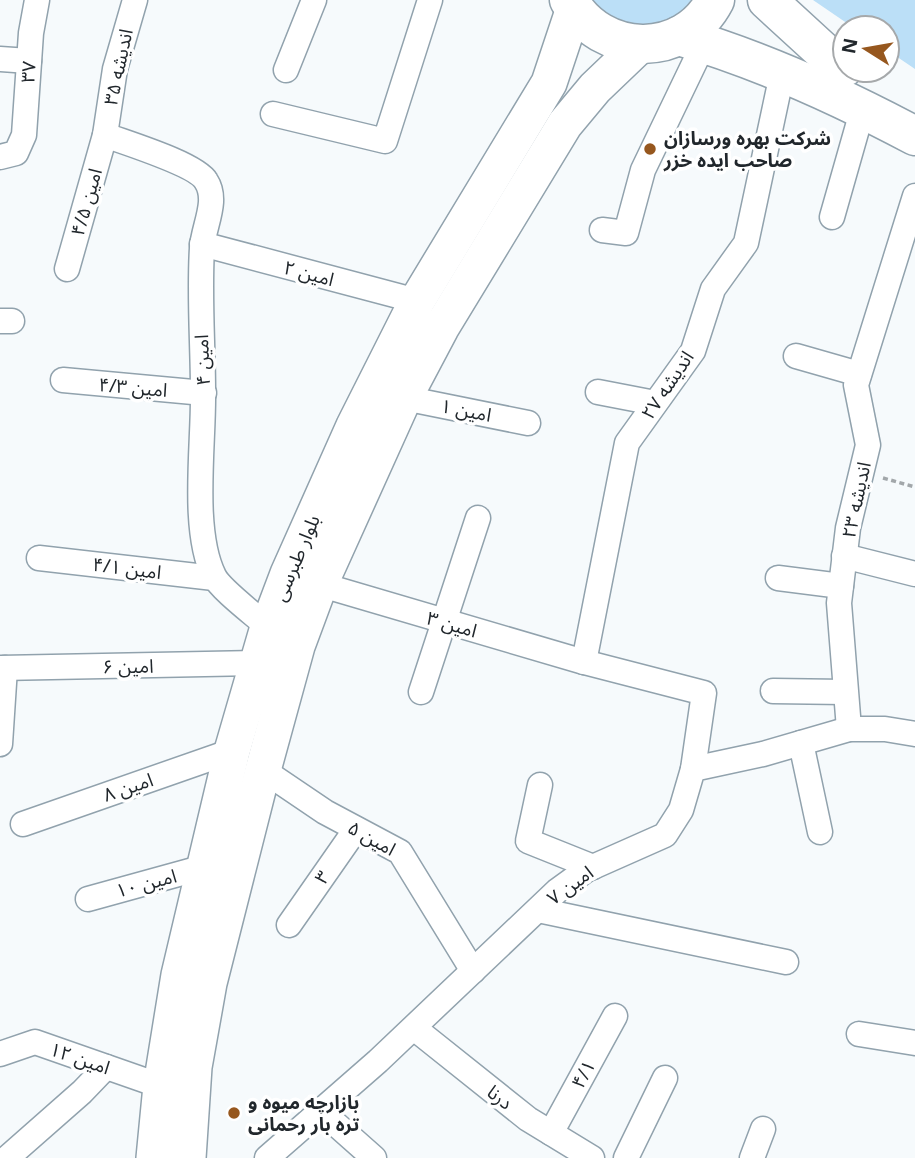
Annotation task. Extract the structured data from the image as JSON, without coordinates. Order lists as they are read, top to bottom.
{
  "streets": {
    "main road": ["بلوار طبرسی"],
    "street": [
      "اندیشه ۳۵",
      "۳۷",
      "امین ۴/۵",
      "امین ۲",
      "امین ۴",
      "اندیشه ۲۷",
      "۴/۳ امین",
      "امین ۱",
      "اندیشه ۲۳",
      "امین ۴/۱",
      "امین ۳",
      "امین ۶",
      "امین ۸",
      "امین ۵",
      "۳",
      "امین ۱۰",
      "امین ۷",
      "امین ۱۲",
      "۴/۱",
      "درنا"
    ]
  },
  "crossings": [
    ["اندیشه ۳۵", "امین ۴/۵"],
    ["اندیشه ۳۵", "امین ۴"],
    ["امین ۴/۵", "امین ۴"],
    ["امین ۲", "امین ۴"],
    ["امین ۲", "بلوار طبرسی"],
    ["امین ۴", "۴/۳ امین"],
    ["امین ۴", "امین ۴/۱"],
    ["اندیشه ۲۷", "امین ۳"],
    ["امین ۱", "بلوار طبرسی"],
    ["بلوار طبرسی", "امین ۳"],
    ["بلوار طبرسی", "امین ۶"],
    ["بلوار طبرسی", "امین ۸"],
    ["بلوار طبرسی", "امین ۵"],
    ["بلوار طبرسی", "امین ۱۰"],
    ["بلوار طبرسی", "امین ۱۲"],
    ["امین ۳", "امین ۷"],
    ["امین ۵", "۳"],
    ["امین ۵", "امین ۷"],
    ["امین ۷", "درنا"],
    ["۴/۱", "درنا"]
  ],
  "places": ["شرکت بهره ورسازان صاحب ایده خزر", "بازارچه میوه و تره بار رحمانی"],
  "north": "left"
}
